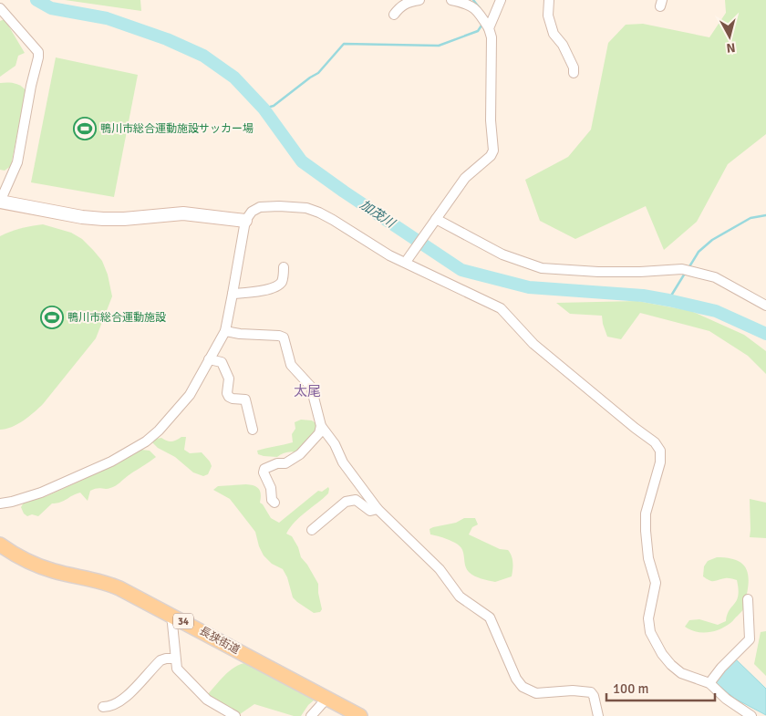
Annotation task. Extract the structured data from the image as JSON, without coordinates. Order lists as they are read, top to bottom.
{
  "streets": {
    "main road": ["34", "長狭街道"]
  },
  "districts": ["太尾"],
  "water": ["加茂川"],
  "places": {
    "sports": ["鴨川市総合運動施設サッカー場", "鴨川市総合運動施設"]
  },
  "scale_bar": "100 m",
  "north": "bottom"
}
